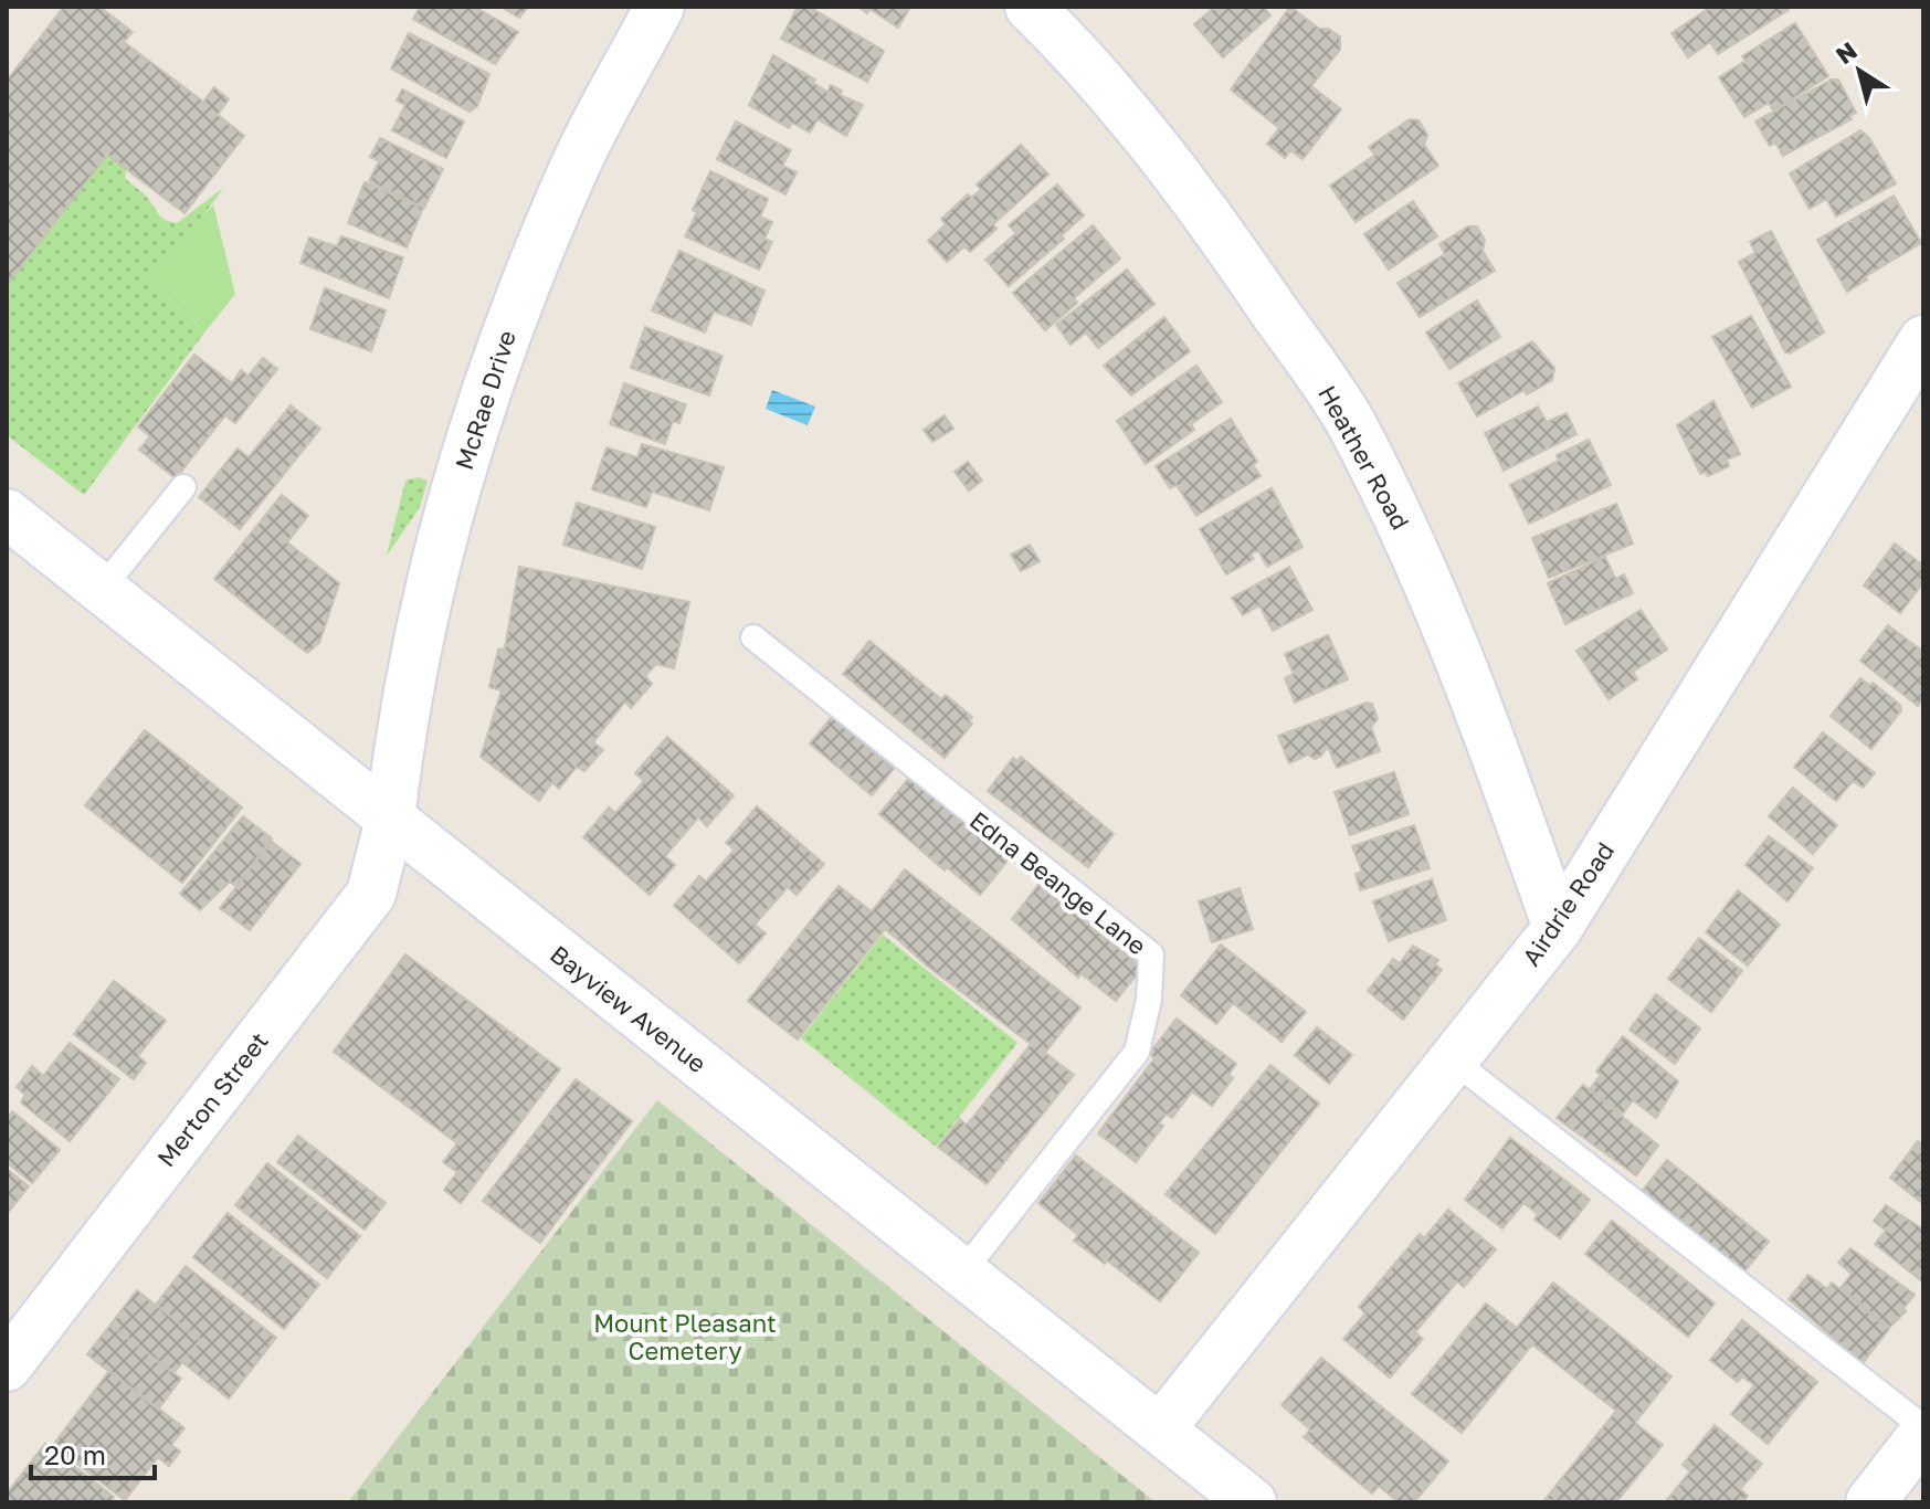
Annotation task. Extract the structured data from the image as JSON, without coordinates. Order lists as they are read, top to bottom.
{
  "streets": {
    "street": [
      "McRae Drive",
      "Heather Road",
      "Airdrie Road",
      "Bayview Avenue",
      "Merton Street"
    ],
    "lane": ["Edna Beange Lane"]
  },
  "crossings": [
    ["McRae Drive", "Bayview Avenue"],
    ["McRae Drive", "Merton Street"],
    ["Heather Road", "Airdrie Road"],
    ["Edna Beange Lane", "Bayview Avenue"],
    ["Airdrie Road", "Bayview Avenue"],
    ["Bayview Avenue", "Merton Street"]
  ],
  "parks": ["Mount Pleasant Cemetery"],
  "scale_bar": "20 m",
  "north": "top left"
}
